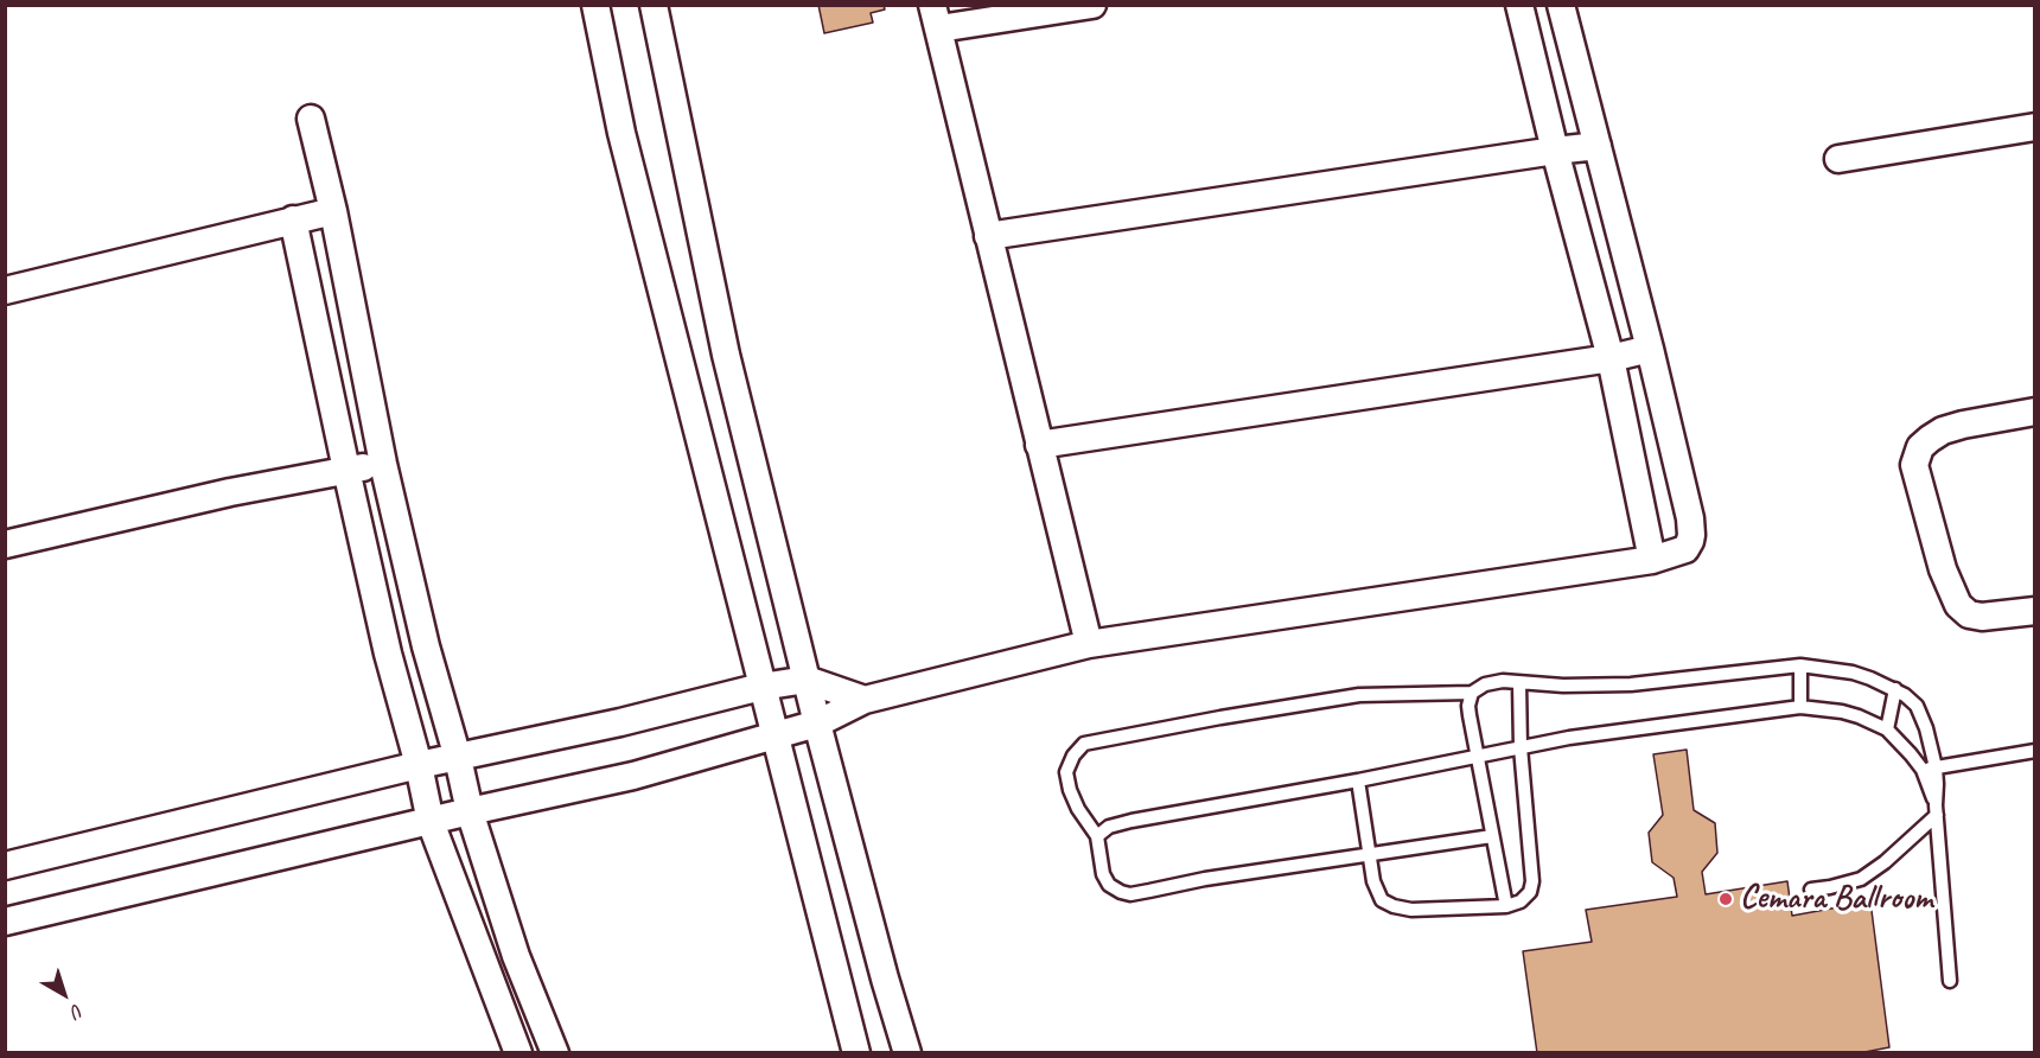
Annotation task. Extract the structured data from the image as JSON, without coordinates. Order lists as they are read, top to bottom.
{
  "places": ["Cemara Ballroom"],
  "north": "bottom right"
}
